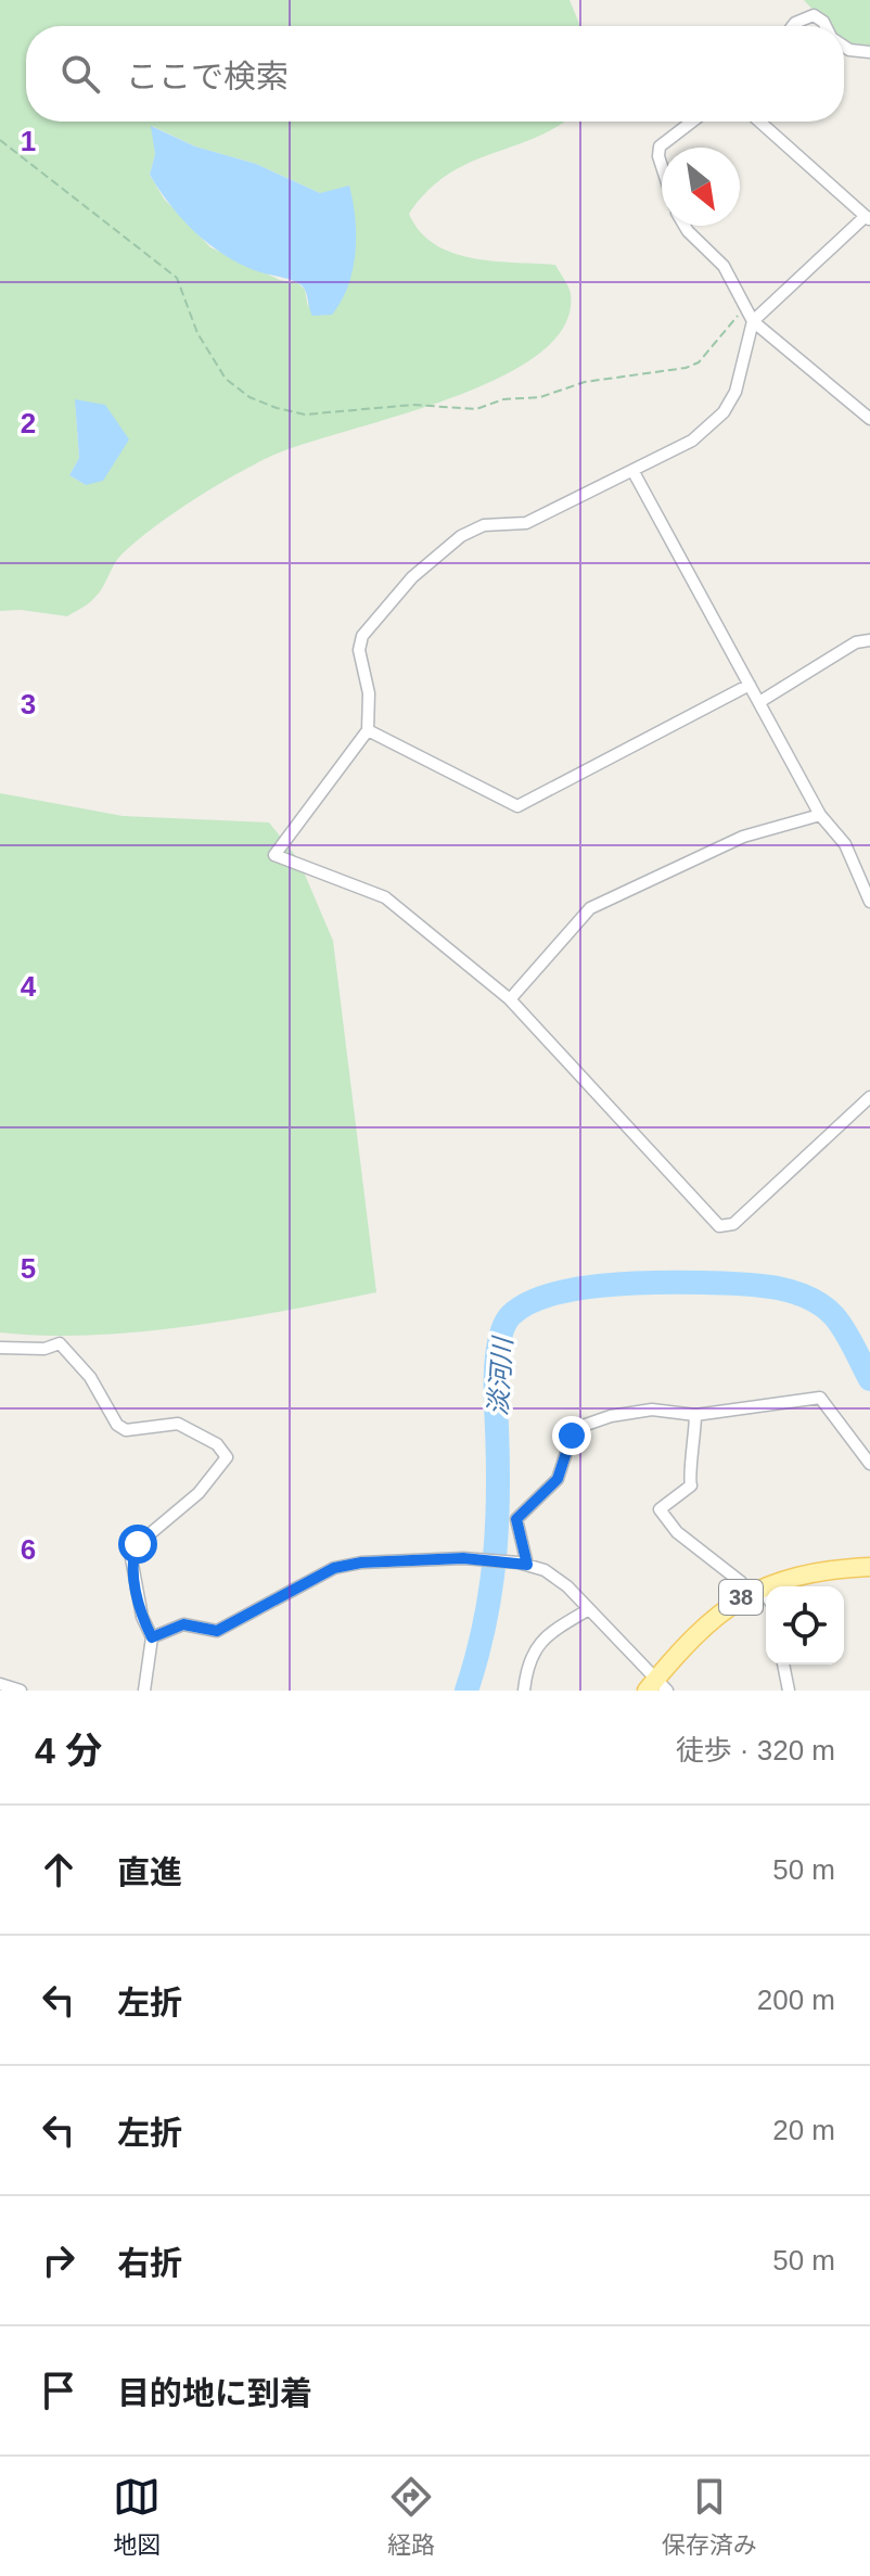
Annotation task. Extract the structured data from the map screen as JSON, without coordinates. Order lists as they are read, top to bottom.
{
  "streets": {
    "main road": ["38"]
  },
  "water": ["淡河川"],
  "north": "bottom right",
  "page": {
    "search": "ここで検索",
    "heading": ["4 分", "徒歩 · 320 m"],
    "list": [
      ["直進", "50 m"],
      ["左折", "200 m"],
      ["左折", "20 m"],
      ["右折", "50 m"],
      "目的地に到着"
    ],
    "nav": ["地図", "経路", "保存済み"]
  },
  "grid": {
    "rows": [
      "1",
      "2",
      "3",
      "4",
      "5",
      "6"
    ]
  }
}
